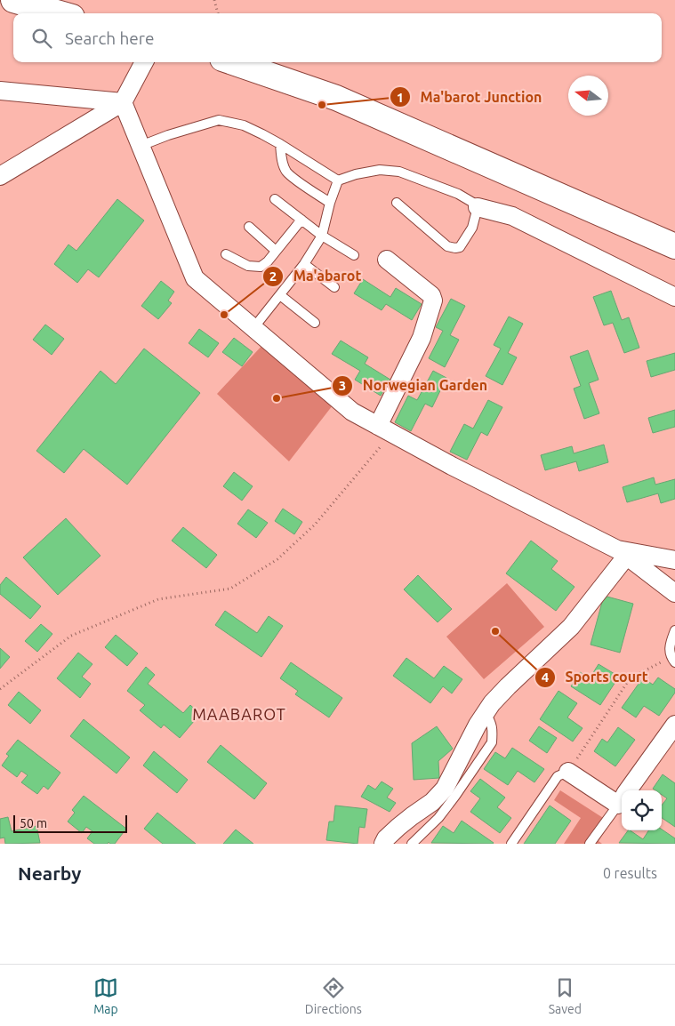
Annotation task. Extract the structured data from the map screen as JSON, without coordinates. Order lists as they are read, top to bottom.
{
  "districts": ["MAABAROT"],
  "places": [
    "Ma'barot Junction",
    "Ma'abarot",
    "Norwegian Garden",
    "Sports court"
  ],
  "scale_bar": "50 m",
  "north": "left",
  "page": {
    "search": "Search here",
    "scale": "50 m",
    "heading": ["Nearby", "0 results"],
    "nav": ["Map", "Directions", "Saved"]
  }
}
